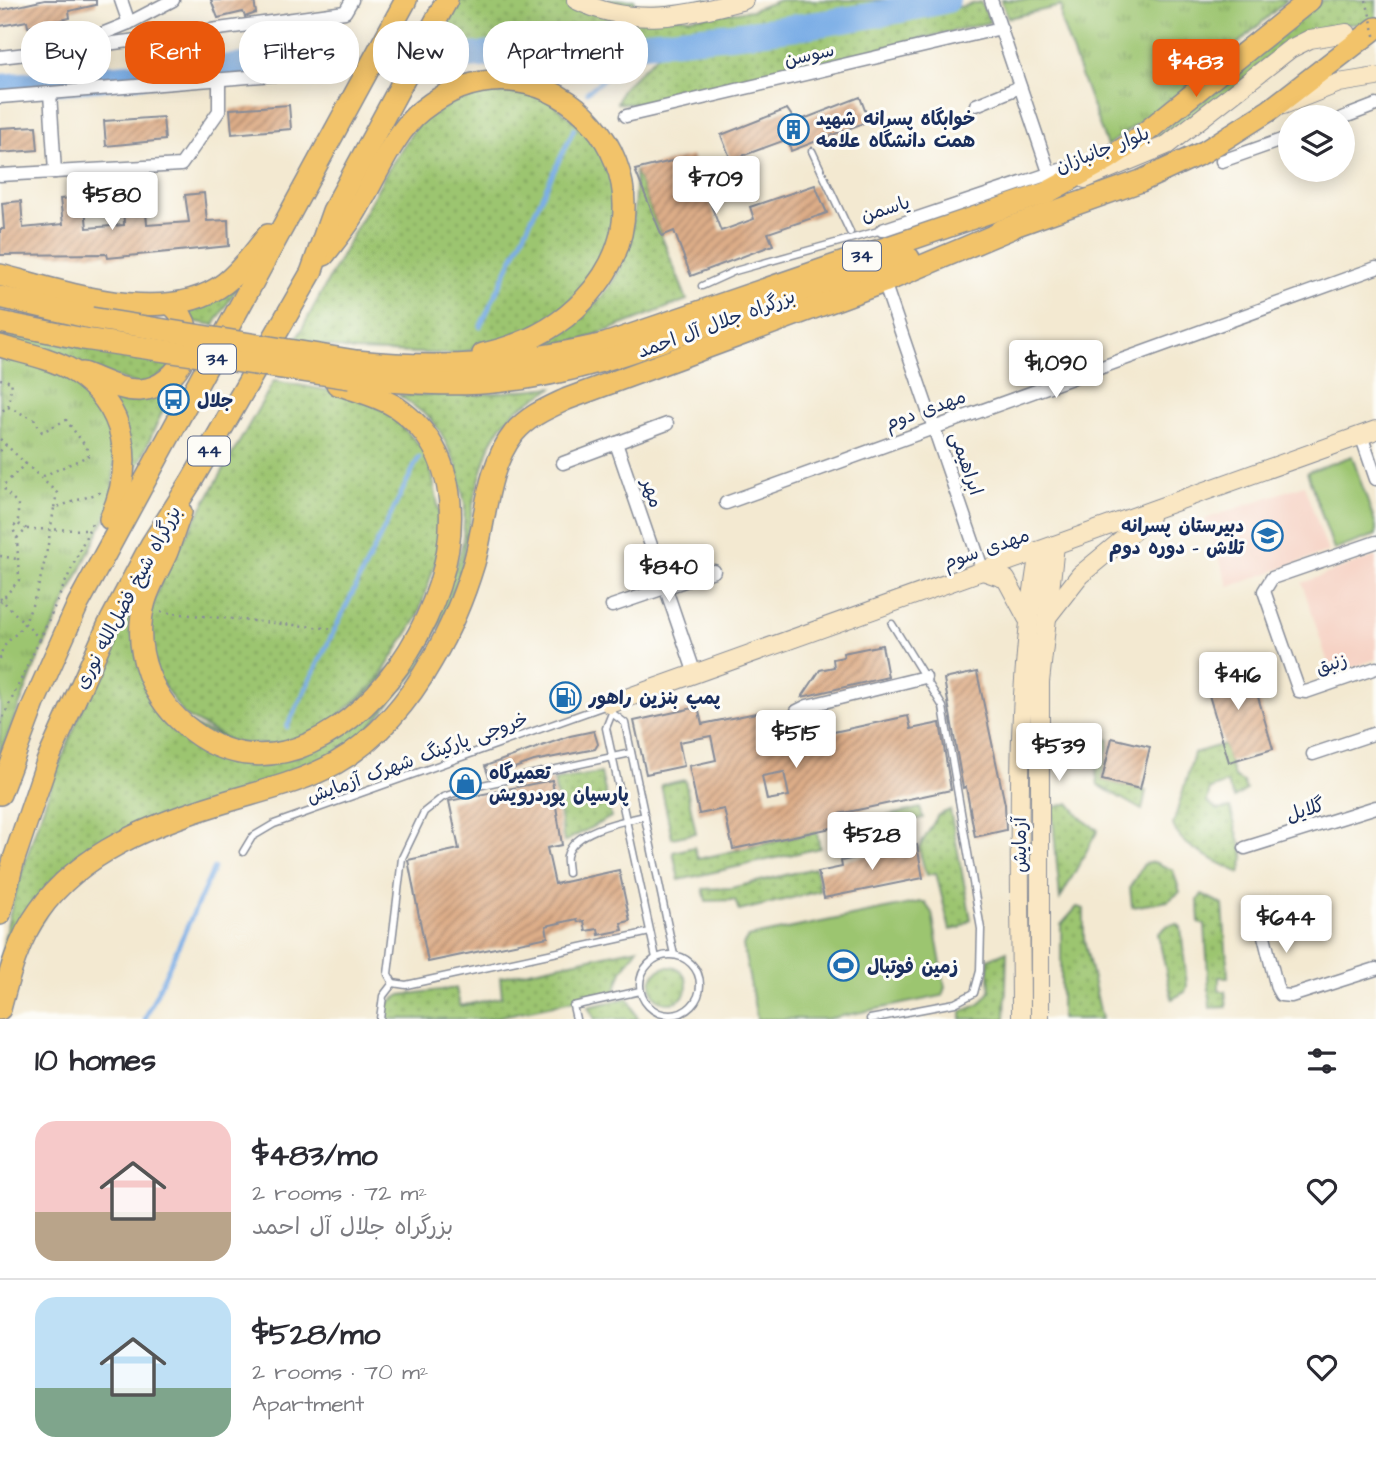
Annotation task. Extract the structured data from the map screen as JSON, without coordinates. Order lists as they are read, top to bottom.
{
  "streets": {
    "highway": [
      "34",
      "بزرگراه جلال آل احمد",
      "44",
      "بزرگراه شیخ فضل‌الله نوری"
    ],
    "street": [
      "سوسن",
      "بلوار جانبازان",
      "یاسمن",
      "مهدی دوم",
      "ابراهیمی",
      "مهر",
      "مهدی سوم",
      "زنبق",
      "گلایل",
      "آزمایش"
    ],
    "lane": ["خروجی پارکینگ شهرک آزمایش"]
  },
  "crossings": [
    ["بلوار جانبازان", "یاسمن"],
    ["بلوار جانبازان", "بزرگراه جلال آل احمد"],
    ["یاسمن", "بزرگراه جلال آل احمد"],
    ["مهدی دوم", "ابراهیمی"],
    ["ابراهیمی", "مهدی سوم"],
    ["مهر", "مهدی سوم"],
    ["مهدی سوم", "خروجی پارکینگ شهرک آزمایش"],
    ["مهدی سوم", "آزمایش"]
  ],
  "places": {
    "building": ["خوابگاه پسرانه شهید همت دانشگاه علامه"],
    "bus stop": ["جلال"],
    "school or university": ["دبیرستان پسرانه تلاش - دوره دوم"],
    "fuel station": ["پمپ بنزین راهور"],
    "shop": ["تعمیرگاه پارسیان پوردرویش"],
    "sports": ["زمین فوتبال"]
  },
  "page": {
    "chip": [
      "Buy",
      "Rent",
      "Filters",
      "New",
      "Apartment"
    ],
    "price": [
      "$483",
      "$709",
      "$580",
      "$1,090",
      "$840",
      "$416",
      "$515",
      "$539",
      "$528",
      "$644"
    ],
    "heading": "10 homes",
    "list": [
      {
        "name": "$483/mo",
        "note": "2 rooms · 72 m² · بزرگراه جلال آل احمد"
      },
      {
        "name": "$528/mo",
        "note": "2 rooms · 70 m² · Apartment"
      }
    ]
  }
}
